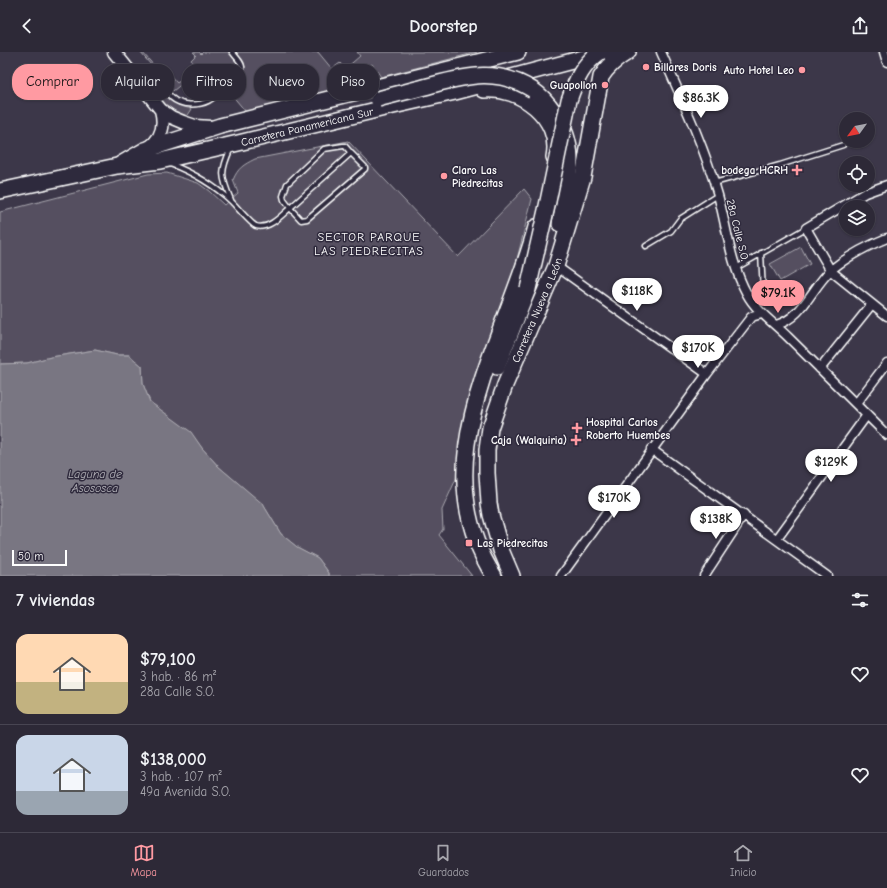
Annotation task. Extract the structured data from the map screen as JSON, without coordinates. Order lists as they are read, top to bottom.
{
  "streets": {
    "highway": ["Carretera Panamericana Sur", "Carretera Nueva a León"],
    "street": ["28a Calle S.O."]
  },
  "districts": ["SECTOR PARQUE LAS PIEDRECITAS"],
  "water": ["Laguna de Asososca"],
  "places": {
    "other": [
      "Billares Doris",
      "Auto Hotel Leo",
      "Guapollon",
      "Claro Las Piedrecitas"
    ],
    "health": ["bodega HCRH", "Hospital Carlos Roberto Huembes", "Caja (Walquiria)"],
    "transit": ["Las Piedrecitas"]
  },
  "scale_bar": "50 m",
  "north": "bottom left",
  "page": {
    "header": "Doorstep",
    "chip": [
      "Comprar",
      "Alquilar",
      "Filtros",
      "Nuevo",
      "Piso"
    ],
    "price": [
      "$86.3K",
      "$118K",
      "$79.1K",
      "$170K",
      "$129K",
      "$170K",
      "$138K"
    ],
    "scale": "50 m",
    "heading": "7 viviendas",
    "list": [
      {
        "name": "$79,100",
        "note": "3 hab. · 86 m² · 28a Calle S.O."
      },
      {
        "name": "$138,000",
        "note": "3 hab. · 107 m² · 49a Avenida S.O."
      }
    ],
    "tabs": ["Mapa", "Guardados", "Inicio"]
  }
}
